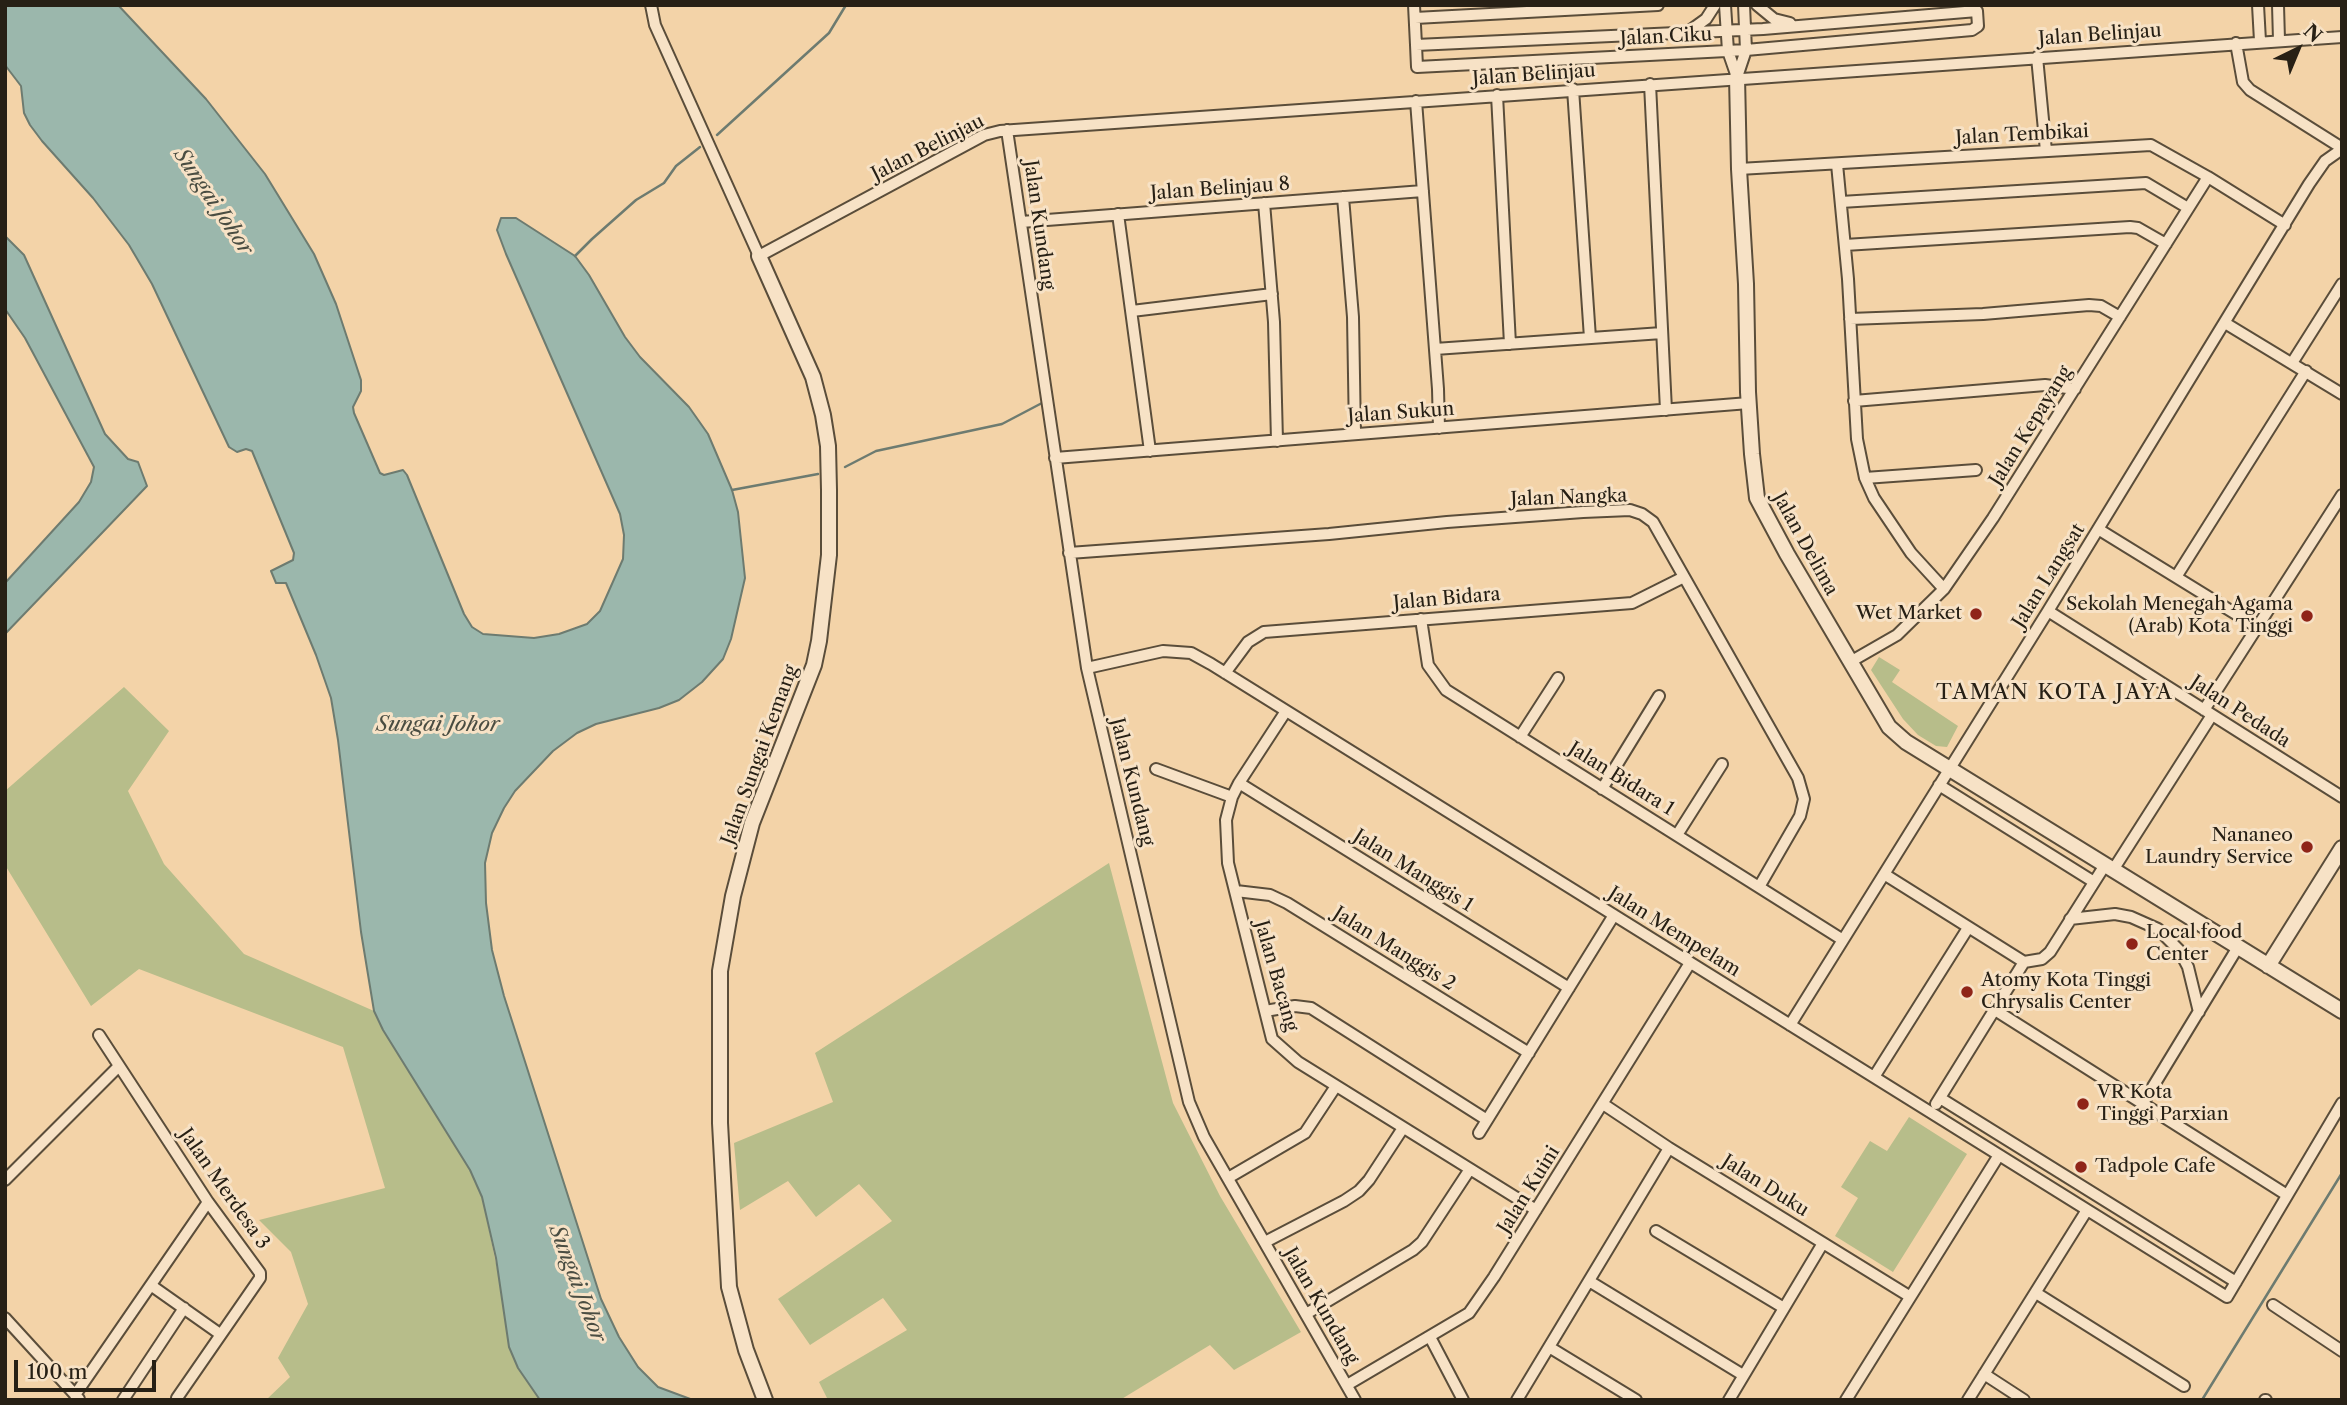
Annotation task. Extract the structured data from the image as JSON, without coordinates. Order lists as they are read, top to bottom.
{
  "streets": {
    "street": [
      "Jalan Belinjau",
      "Jalan Ciku",
      "Jalan Tembikai",
      "Jalan Belinjau 8",
      "Jalan Kundang",
      "Jalan Sukun",
      "Jalan Kepayang",
      "Jalan Nangka",
      "Jalan Delima",
      "Jalan Langsat",
      "Jalan Bidara",
      "Jalan Pedada",
      "Jalan Sungai Kemang",
      "Jalan Bidara 1",
      "Jalan Manggis 1",
      "Jalan Mempelam",
      "Jalan Manggis 2",
      "Jalan Bacang",
      "Jalan Duku",
      "Jalan Merdesa 3",
      "Jalan Kuini"
    ]
  },
  "crossings": [
    ["Jalan Belinjau", "Jalan Kundang"],
    ["Jalan Belinjau", "Jalan Delima"],
    ["Jalan Belinjau", "Jalan Sungai Kemang"],
    ["Jalan Ciku", "Jalan Delima"],
    ["Jalan Tembikai", "Jalan Kepayang"],
    ["Jalan Tembikai", "Jalan Delima"],
    ["Jalan Tembikai", "Jalan Langsat"],
    ["Jalan Belinjau 8", "Jalan Kundang"],
    ["Jalan Kundang", "Jalan Sukun"],
    ["Jalan Kundang", "Jalan Nangka"],
    ["Jalan Kundang", "Jalan Mempelam"],
    ["Jalan Kundang", "Jalan Kuini"],
    ["Jalan Sukun", "Jalan Delima"],
    ["Jalan Kepayang", "Jalan Delima"],
    ["Jalan Nangka", "Jalan Bidara"],
    ["Jalan Nangka", "Jalan Bidara 1"],
    ["Jalan Delima", "Jalan Langsat"],
    ["Jalan Langsat", "Jalan Pedada"],
    ["Jalan Langsat", "Jalan Bidara 1"],
    ["Jalan Langsat", "Jalan Mempelam"],
    ["Jalan Bidara", "Jalan Bidara 1"],
    ["Jalan Bidara", "Jalan Mempelam"],
    ["Jalan Manggis 1", "Jalan Bacang"],
    ["Jalan Mempelam", "Jalan Bacang"],
    ["Jalan Mempelam", "Jalan Kuini"],
    ["Jalan Manggis 2", "Jalan Bacang"],
    ["Jalan Bacang", "Jalan Kuini"],
    ["Jalan Duku", "Jalan Kuini"]
  ],
  "districts": ["TAMAN KOTA JAYA"],
  "water": ["Sungai Johor"],
  "places": [
    "Wet Market",
    "Sekolah Menegah Agama (Arab) Kota Tinggi",
    "Nananeo Laundry Service",
    "Local food Center",
    "Atomy Kota Tinggi Chrysalis Center",
    "VR Kota Tinggi Parxian",
    "Tadpole Cafe"
  ],
  "scale_bar": "100 m",
  "north": "top right"
}
